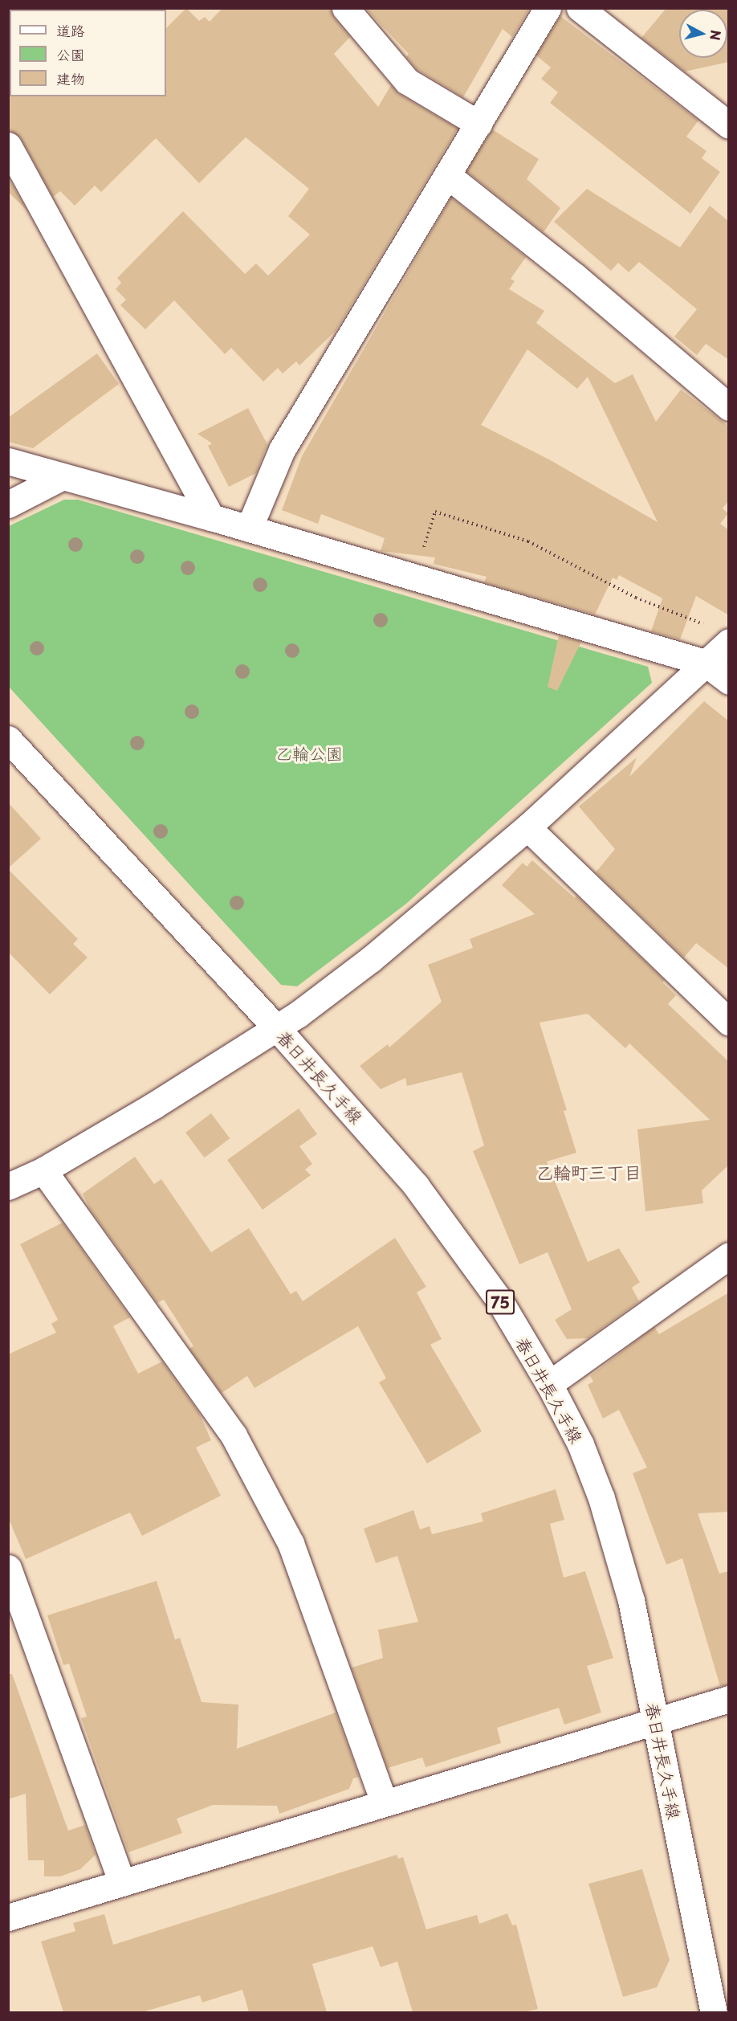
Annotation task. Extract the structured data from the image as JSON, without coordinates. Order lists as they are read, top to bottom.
{
  "streets": {
    "street": ["春日井長久手線", "75"]
  },
  "districts": ["乙輪町三丁目"],
  "parks": ["乙輪公園"],
  "legend": ["道路", "公園", "建物"],
  "north": "right"
}
